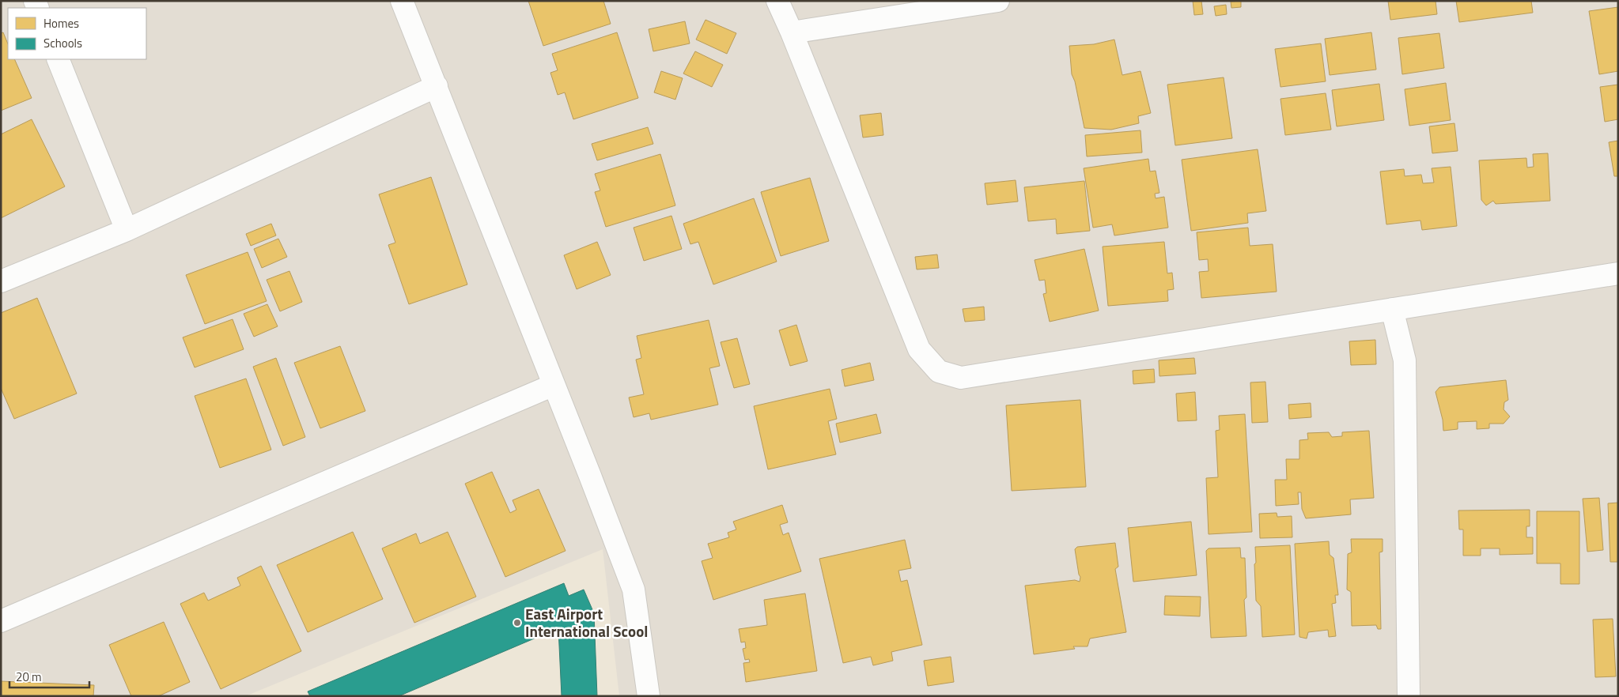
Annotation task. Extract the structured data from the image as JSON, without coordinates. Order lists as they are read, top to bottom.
{
  "places": ["East Airport International Scool"],
  "legend": ["Homes", "Schools"],
  "scale_bar": "20 m"
}
